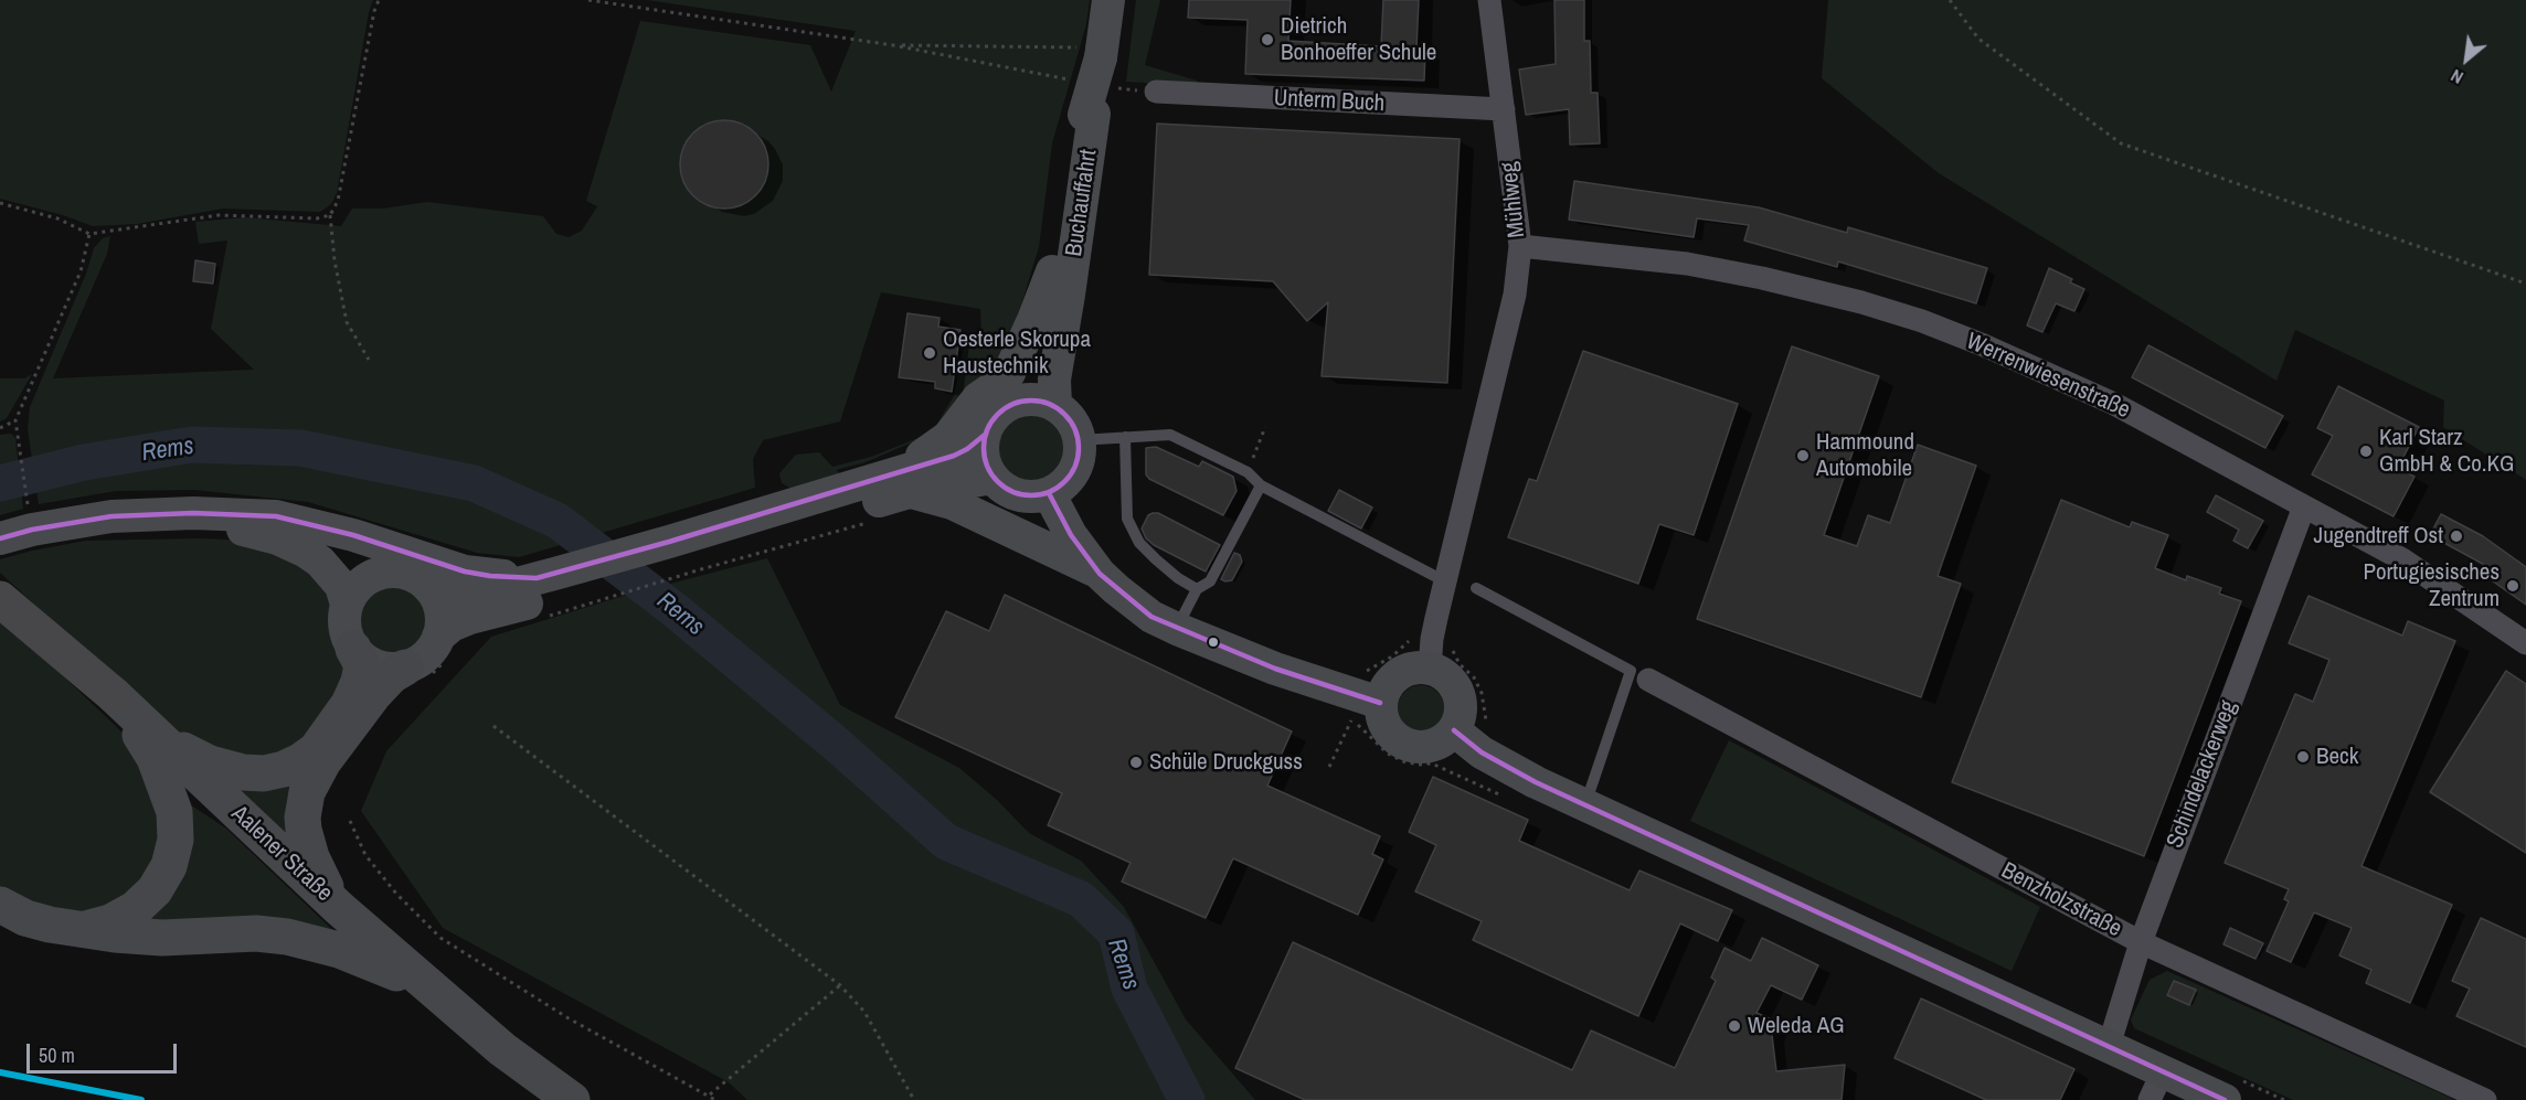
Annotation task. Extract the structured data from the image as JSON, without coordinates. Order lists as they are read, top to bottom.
{
  "streets": {
    "highway": ["Aalener Straße"],
    "main road": ["Buchauffahrt"],
    "street": [
      "Unterm Buch",
      "Mühlweg",
      "Werrenwiesenstraße",
      "Schindelackerweg",
      "Benzholzstraße"
    ]
  },
  "crossings": [
    ["Unterm Buch", "Mühlweg"],
    ["Mühlweg", "Werrenwiesenstraße"],
    ["Werrenwiesenstraße", "Schindelackerweg"],
    ["Schindelackerweg", "Benzholzstraße"]
  ],
  "water": ["Rems"],
  "places": [
    "Dietrich Bonhoeffer Schule",
    "Oesterle Skorupa Haustechnik",
    "Karl Starz GmbH & Co.KG",
    "Hammound Automobile",
    "Jugendtreff Ost",
    "Portugiesisches Zentrum",
    "Beck",
    "Schüle Druckguss",
    "Weleda AG"
  ],
  "scale_bar": "50 m",
  "north": "bottom left"
}
